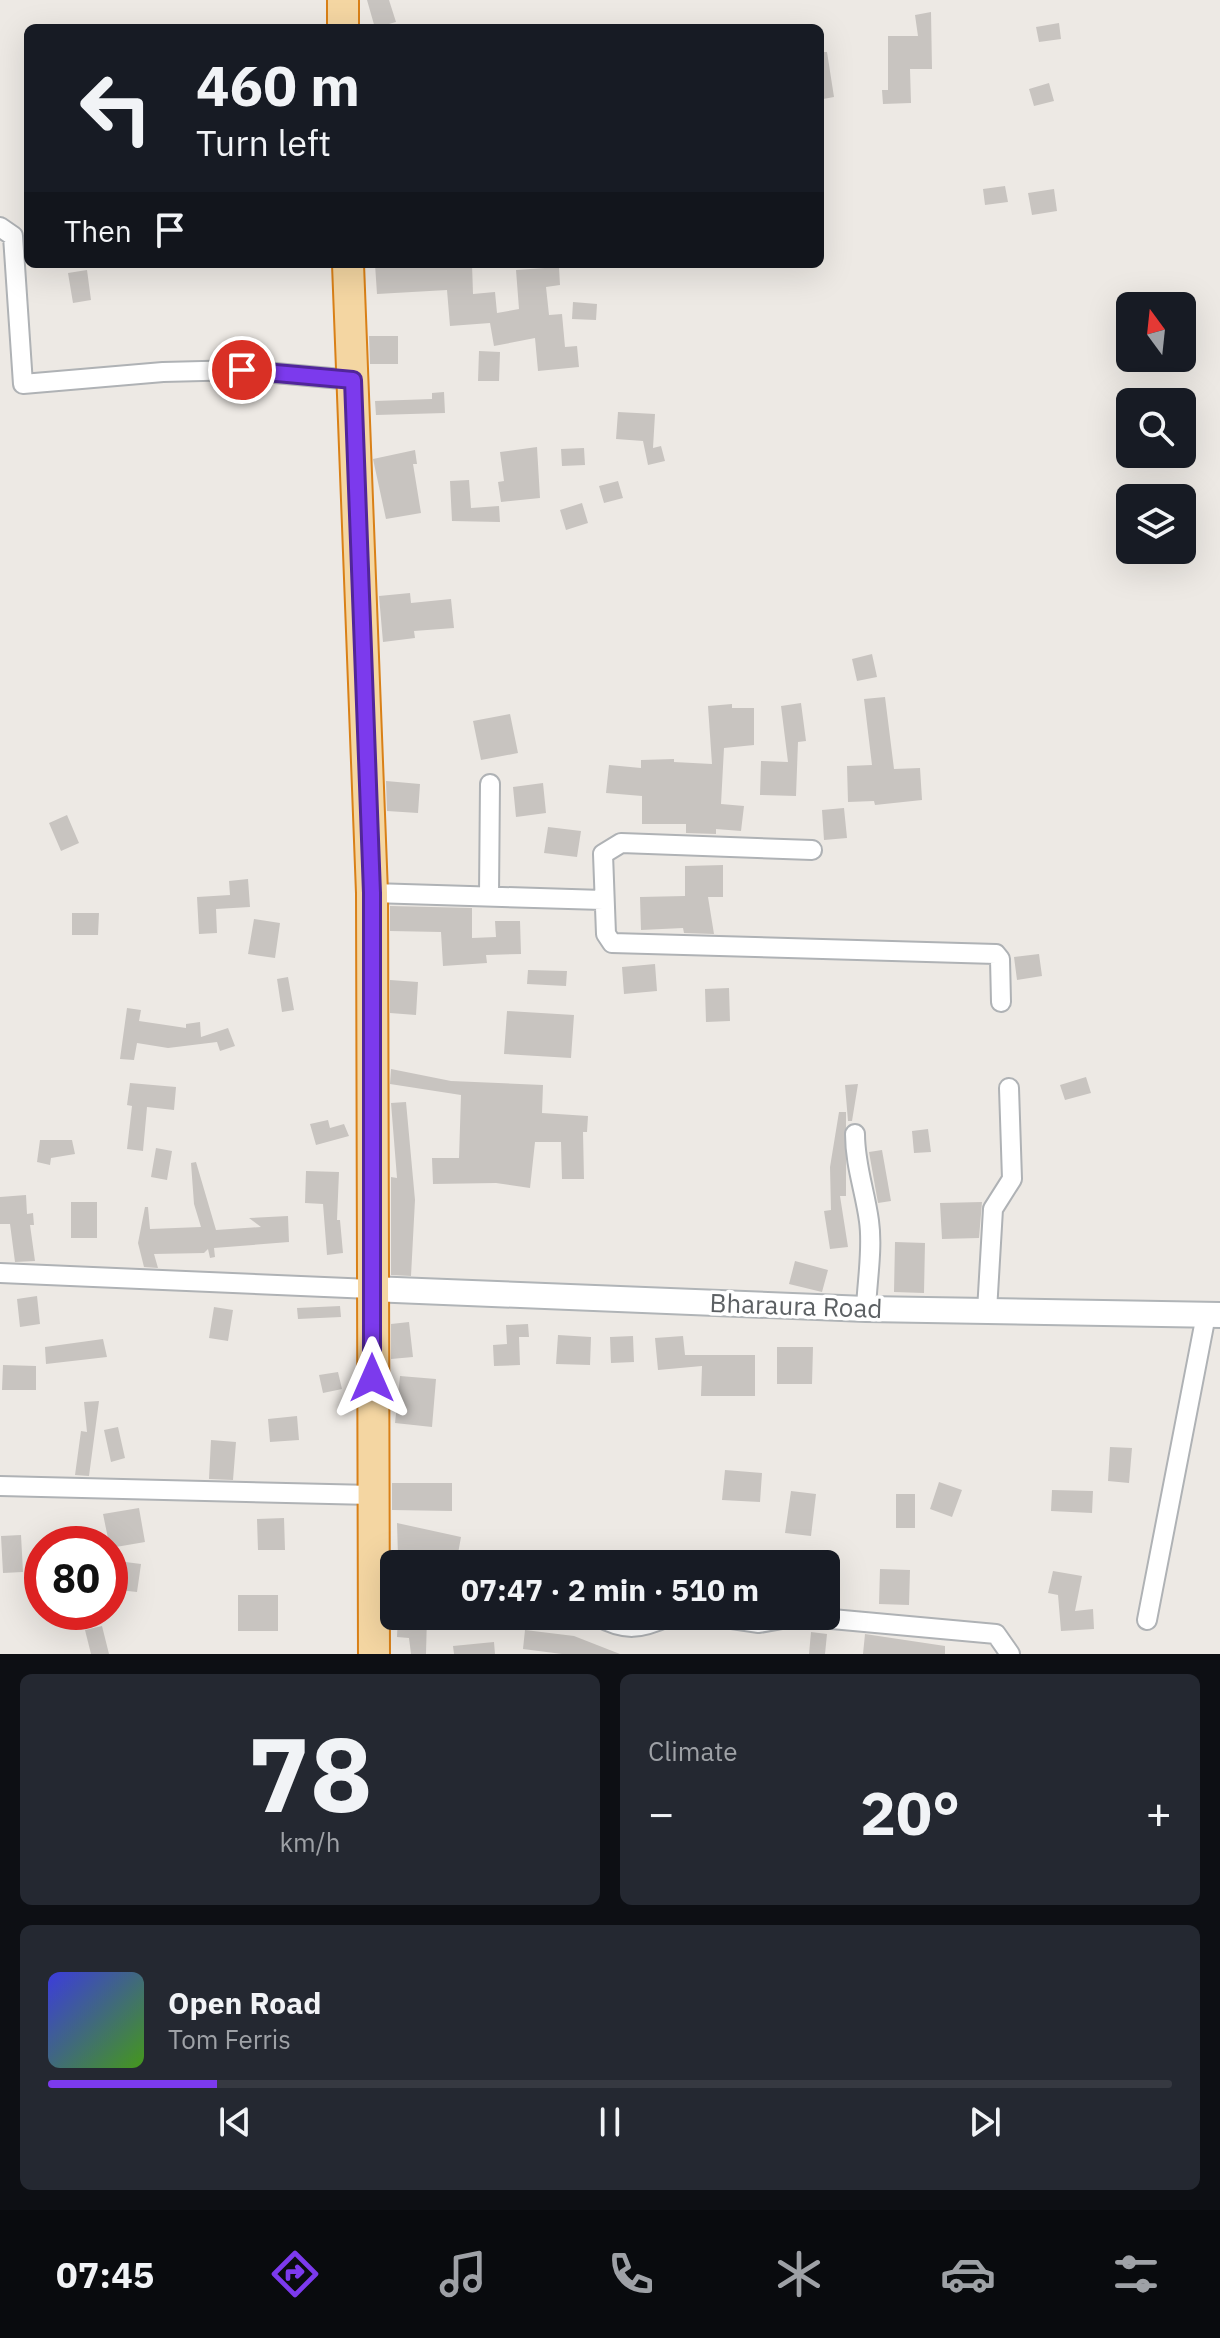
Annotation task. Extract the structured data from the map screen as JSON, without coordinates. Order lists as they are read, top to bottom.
{
  "streets": {
    "main road": ["Bharaura Road"]
  },
  "north": "top",
  "page": {
    "turn": ["460 m", "Turn left"],
    "then": "Then",
    "limit": "80",
    "trip": "07:47 · 2 min · 510 m",
    "tile": [
      ["78", "km/h"],
      "Climate"
    ],
    "heat": ["−", "20°", "+"],
    "song": ["Open Road", "Tom Ferris"],
    "tabs": "07:45"
  }
}
